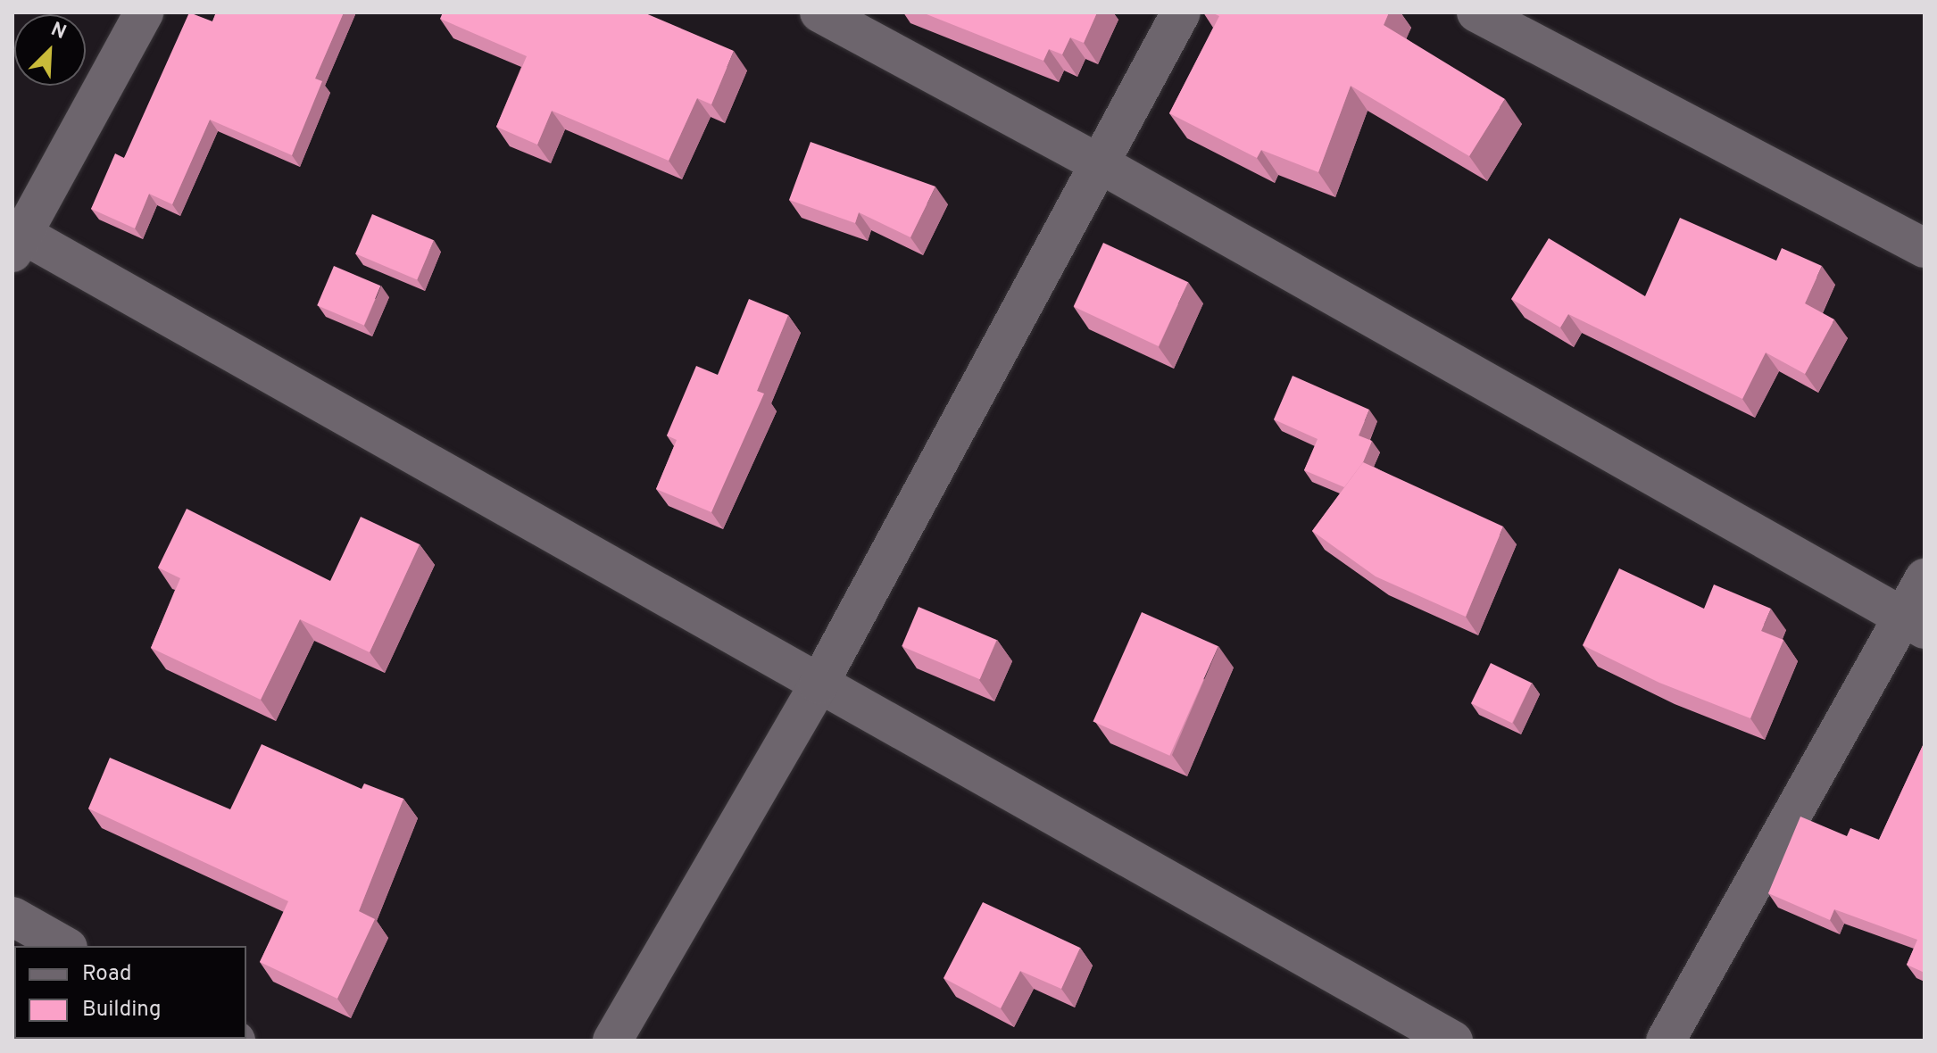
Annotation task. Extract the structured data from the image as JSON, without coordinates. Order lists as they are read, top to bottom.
{
  "legend": ["Road", "Building"],
  "north": "top right"
}
